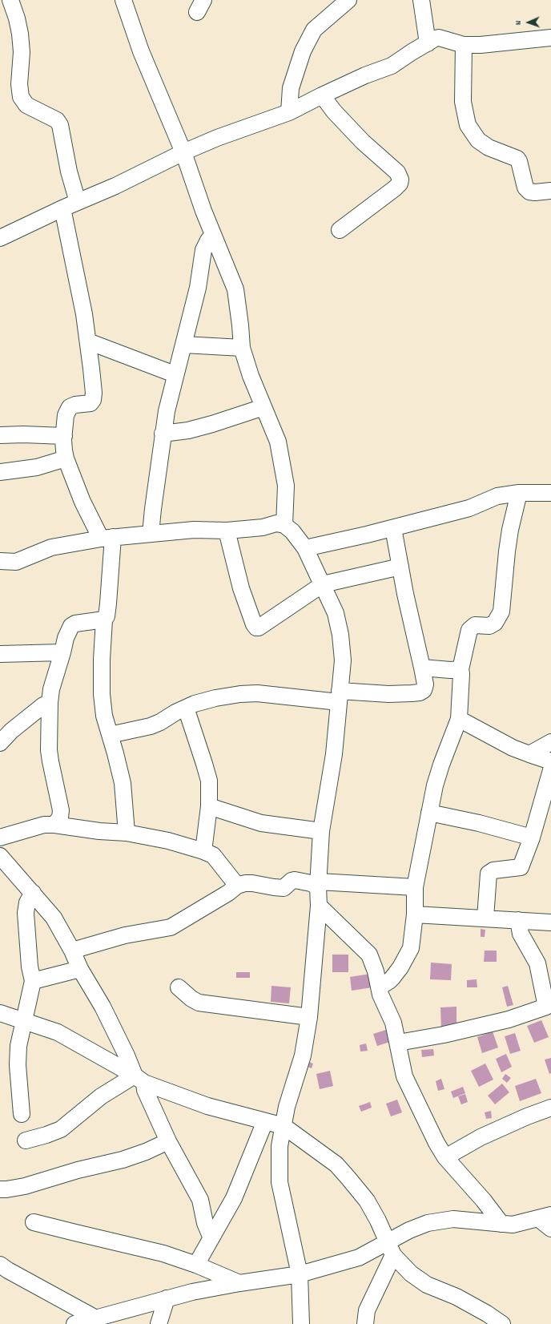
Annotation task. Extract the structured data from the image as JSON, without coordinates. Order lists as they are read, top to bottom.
{
  "north": "left"
}
